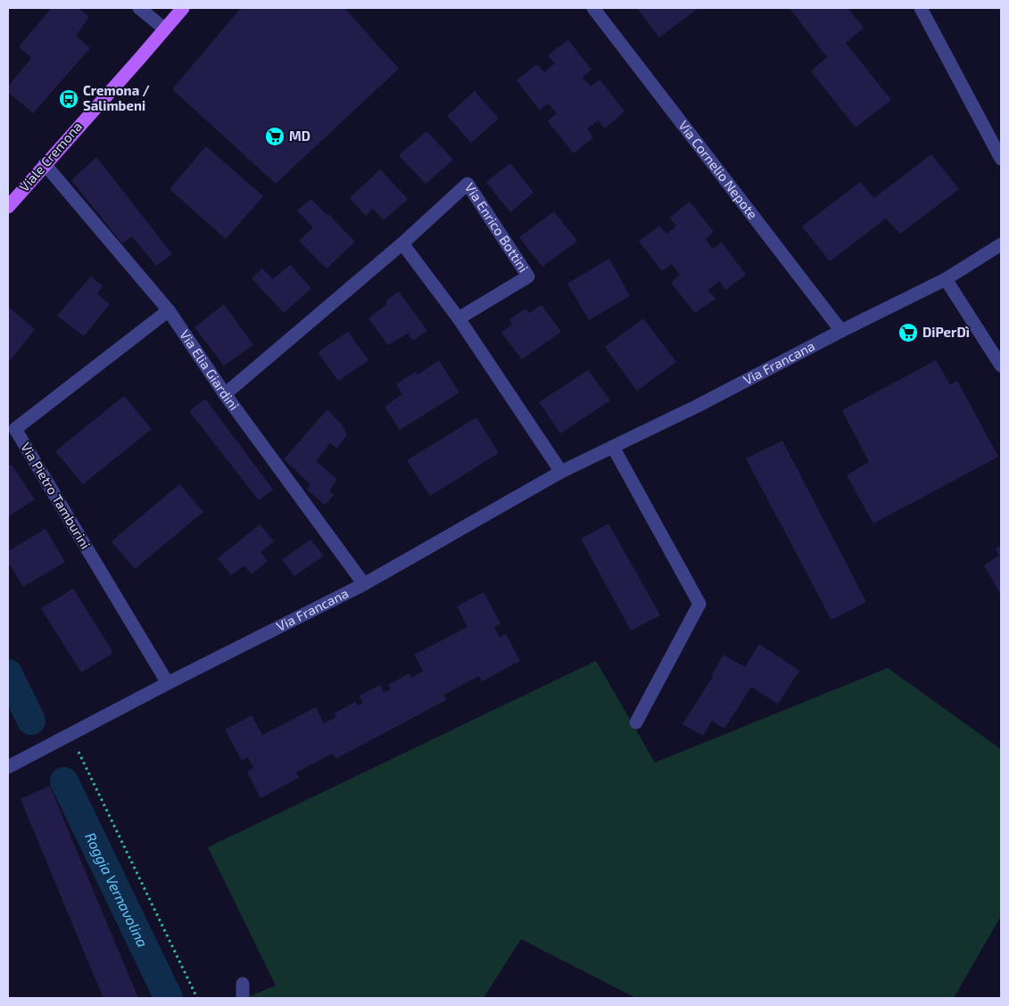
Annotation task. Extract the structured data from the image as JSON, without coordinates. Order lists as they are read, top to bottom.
{
  "streets": {
    "main road": ["Viale Cremona"],
    "street": [
      "Via Cornelio Nepote",
      "Via Enrico Bottini",
      "Via Francana",
      "Via Elia Giardini",
      "Via Pietro Tamburini"
    ]
  },
  "crossings": [
    ["Viale Cremona", "Via Elia Giardini"],
    ["Via Cornelio Nepote", "Via Francana"],
    ["Via Enrico Bottini", "Via Elia Giardini"],
    ["Via Francana", "Via Elia Giardini"],
    ["Via Francana", "Via Pietro Tamburini"],
    ["Via Elia Giardini", "Via Pietro Tamburini"]
  ],
  "water": ["Roggia Vernavolina"],
  "places": {
    "bus stop": ["Cremona / Salimbeni"],
    "supermarket": ["MD", "DiPerDì"]
  }
}
